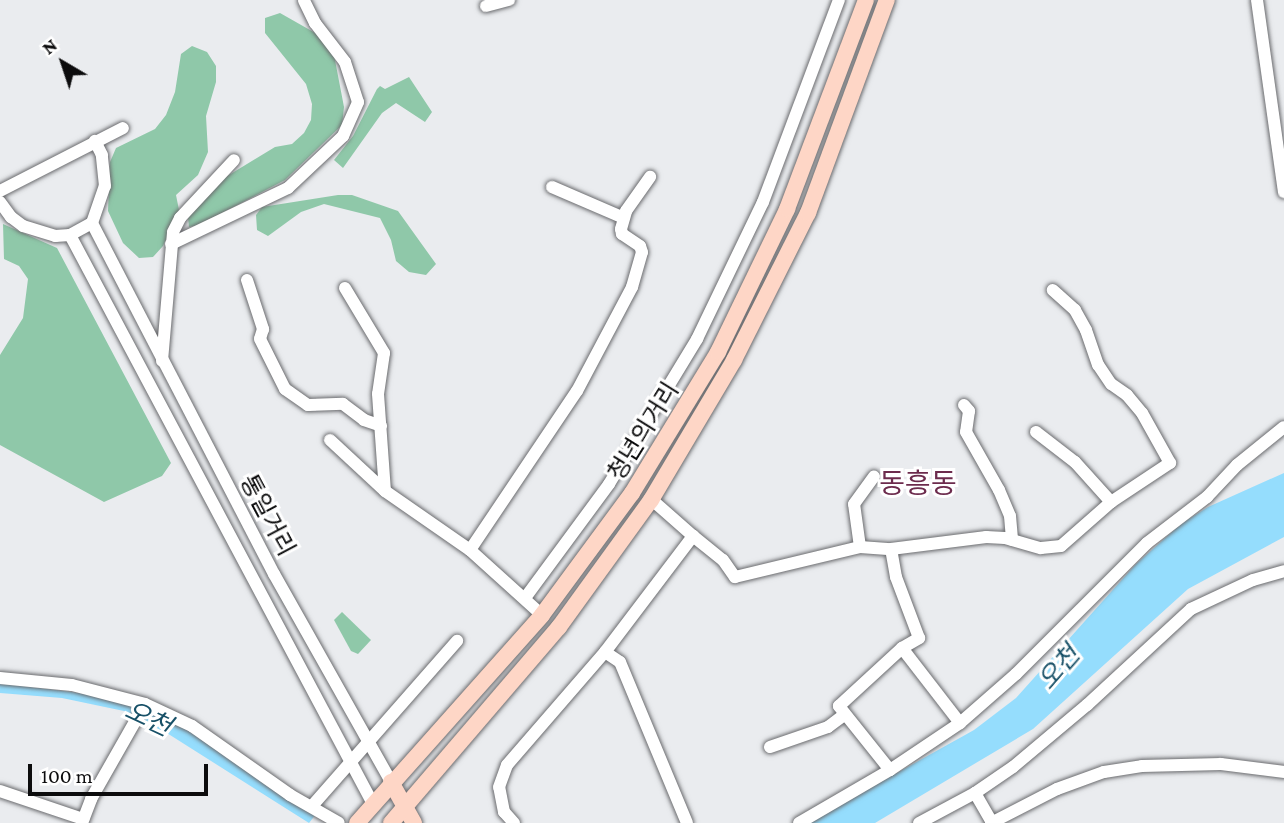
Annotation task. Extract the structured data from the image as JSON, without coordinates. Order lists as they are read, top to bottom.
{
  "streets": {
    "main road": ["청년의거리", "통일거리"]
  },
  "crossings": [
    ["청년의거리", "통일거리"]
  ],
  "districts": ["동흥동"],
  "water": ["오천"],
  "scale_bar": "100 m",
  "north": "top left"
}
